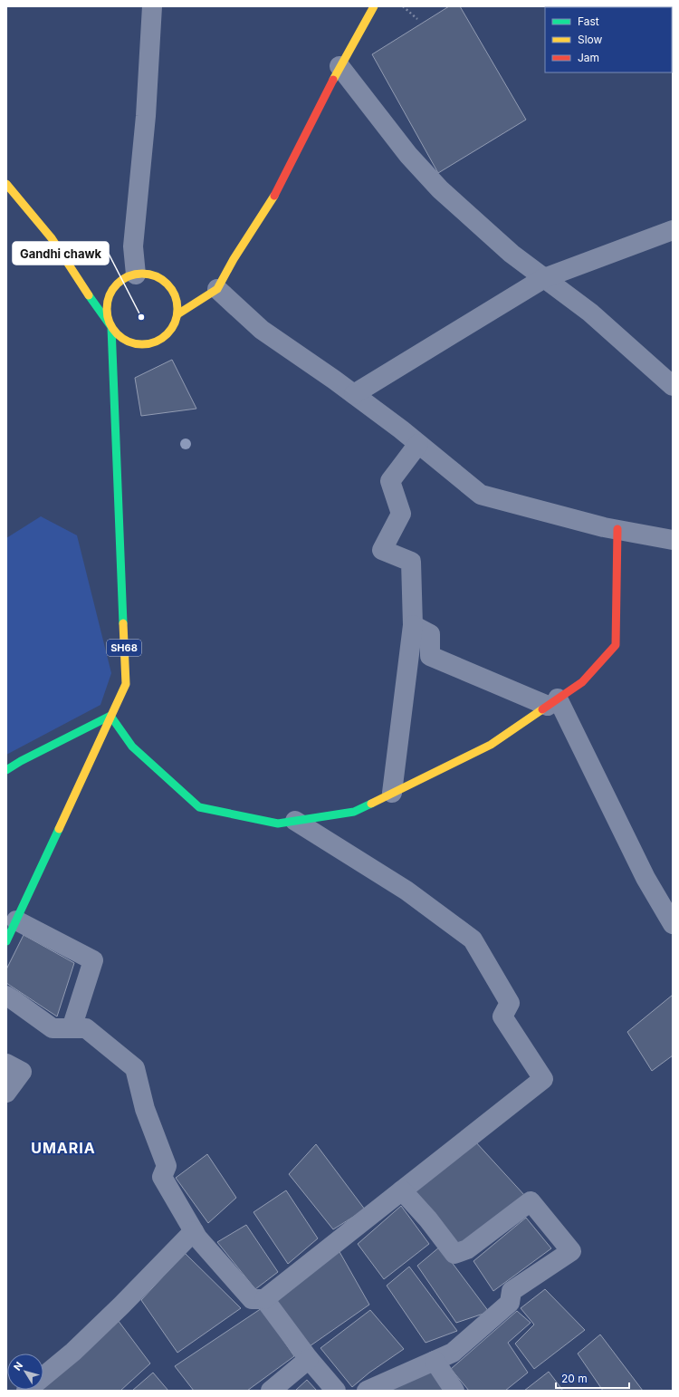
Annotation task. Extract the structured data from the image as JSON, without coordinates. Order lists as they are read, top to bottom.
{
  "streets": {
    "main road": ["SH68"]
  },
  "districts": ["UMARIA"],
  "places": ["Gandhi chawk"],
  "legend": ["Fast", "Slow", "Jam"],
  "scale_bar": "20 m",
  "north": "top left"
}
